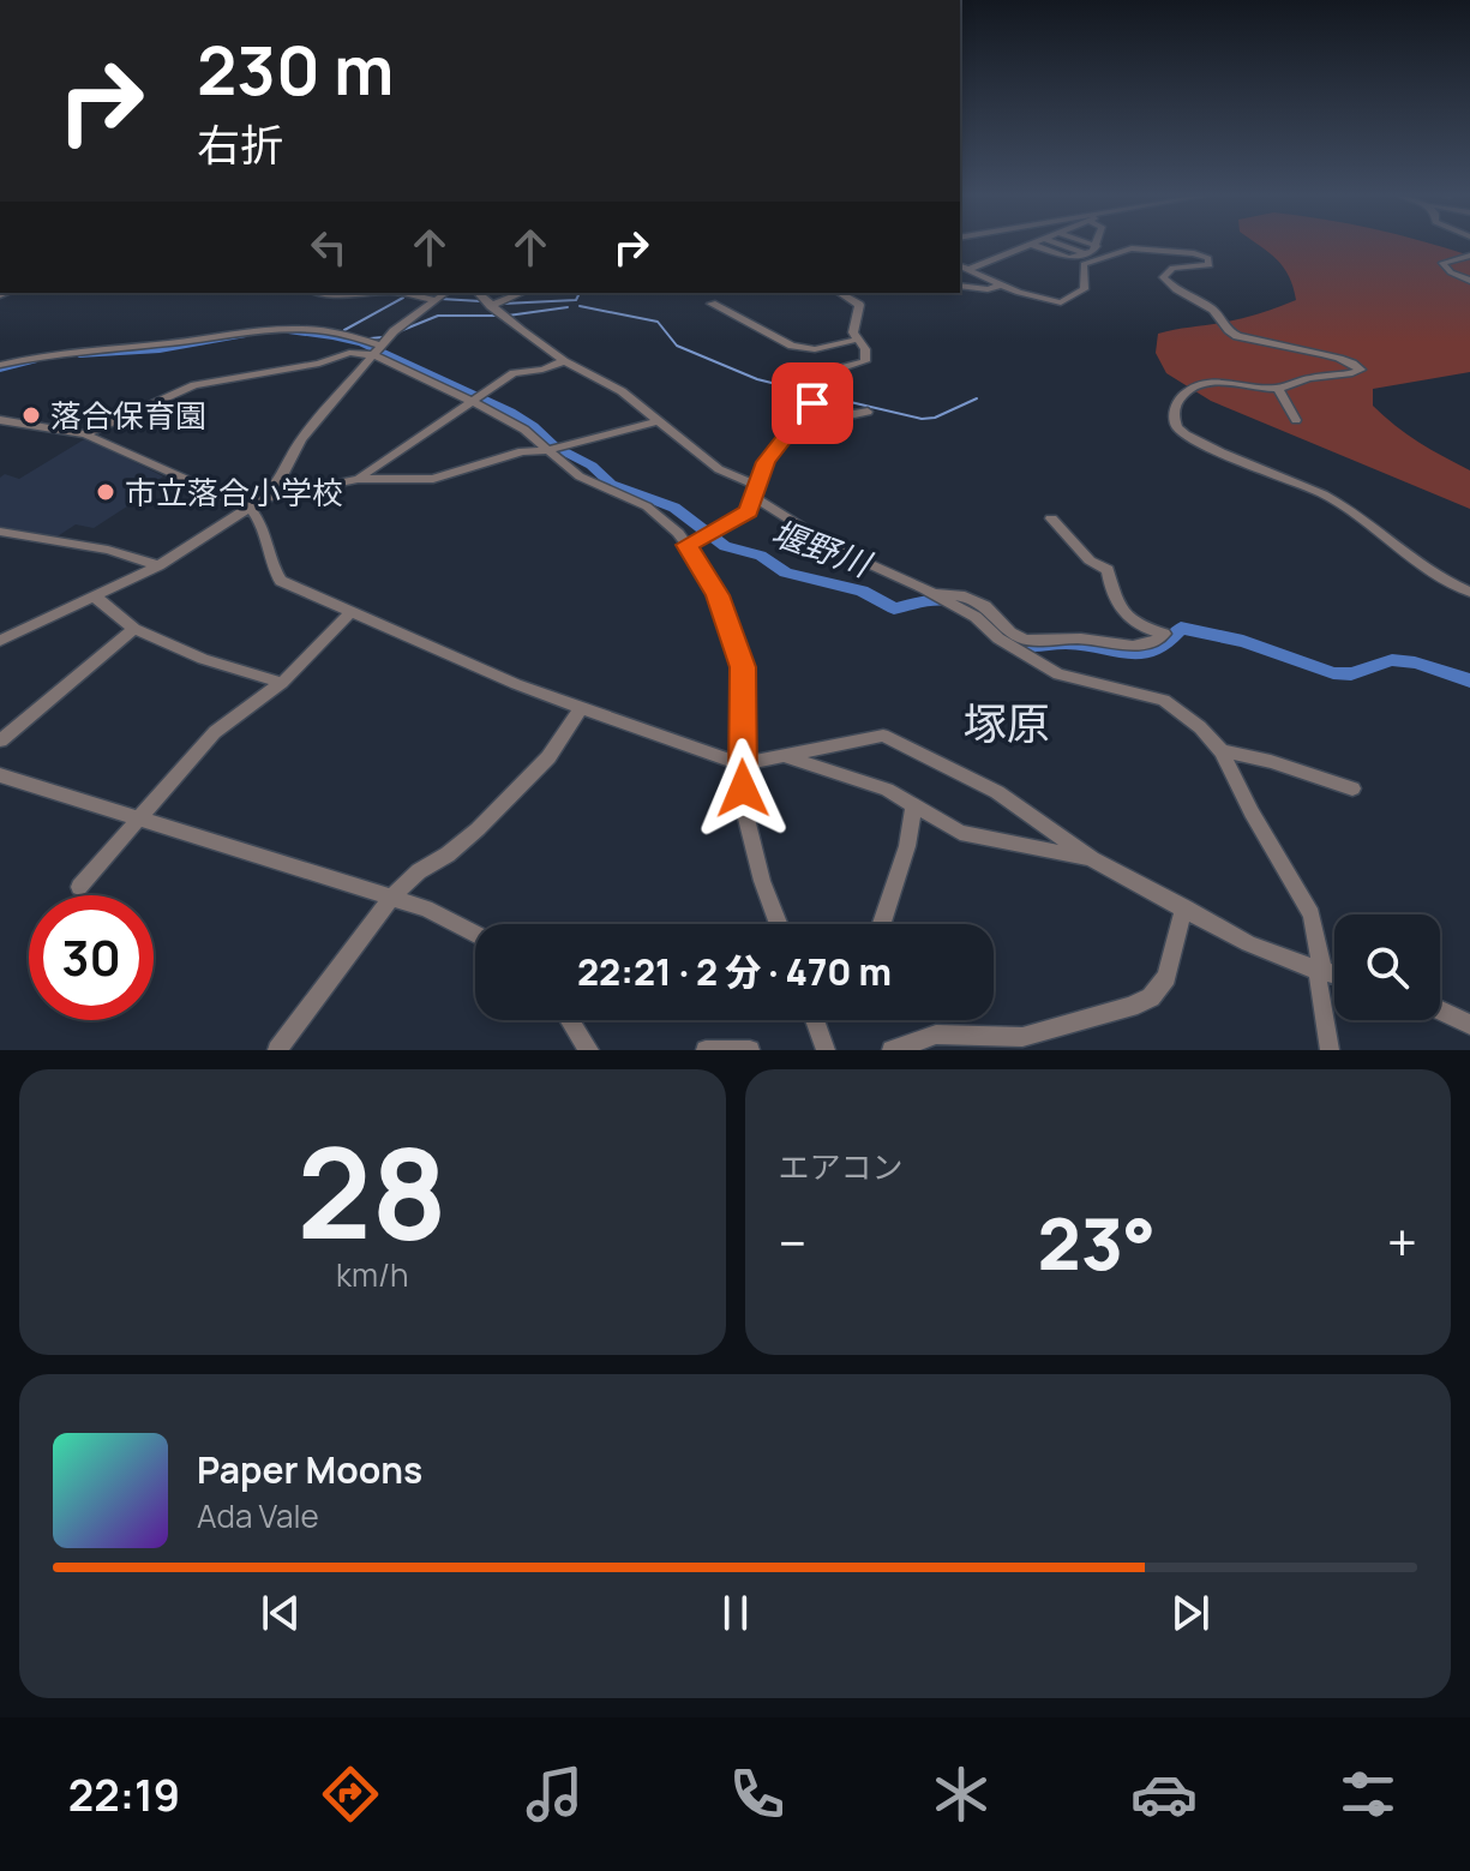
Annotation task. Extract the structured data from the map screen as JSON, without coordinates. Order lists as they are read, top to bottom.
{
  "districts": ["塚原"],
  "water": ["堰野川"],
  "places": ["落合保育園", "市立落合小学校"],
  "page": {
    "turn": ["230 m", "右折"],
    "limit": "30",
    "trip": "22:21 · 2 分 · 470 m",
    "tile": [
      ["28", "km/h"],
      "エアコン"
    ],
    "heat": ["−", "23°", "+"],
    "song": ["Paper Moons", "Ada Vale"],
    "tabs": "22:19"
  }
}
